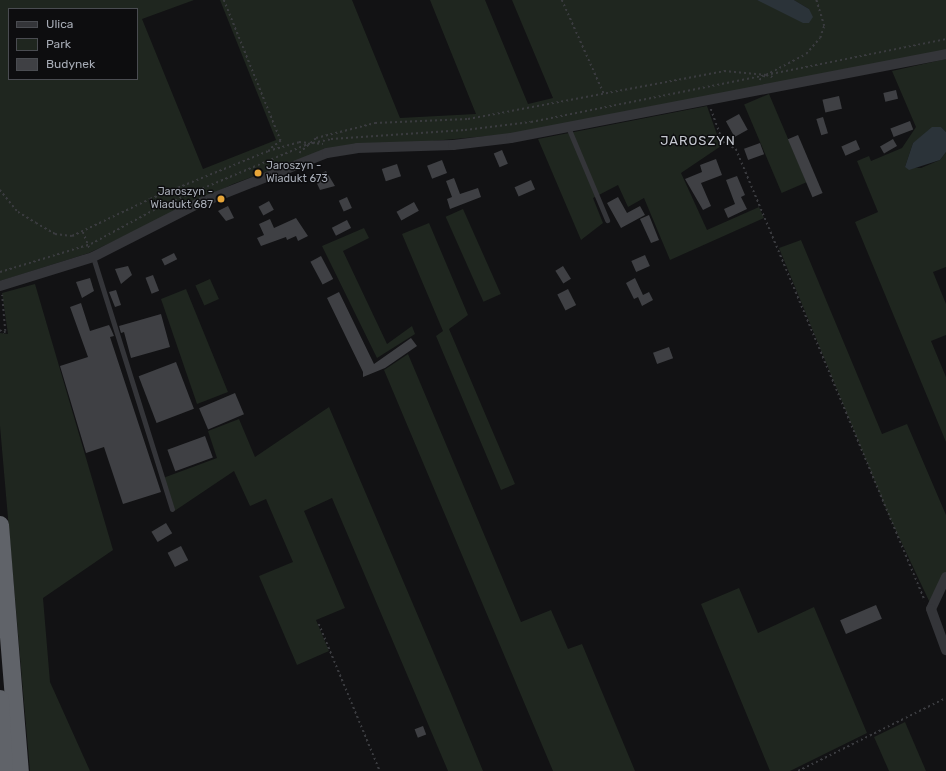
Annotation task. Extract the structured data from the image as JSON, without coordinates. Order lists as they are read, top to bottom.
{
  "districts": ["JAROSZYN"],
  "places": ["Jaroszyn - Wiadukt 673", "Jaroszyn - Wiadukt 687"],
  "legend": ["Ulica", "Park", "Budynek"]
}
